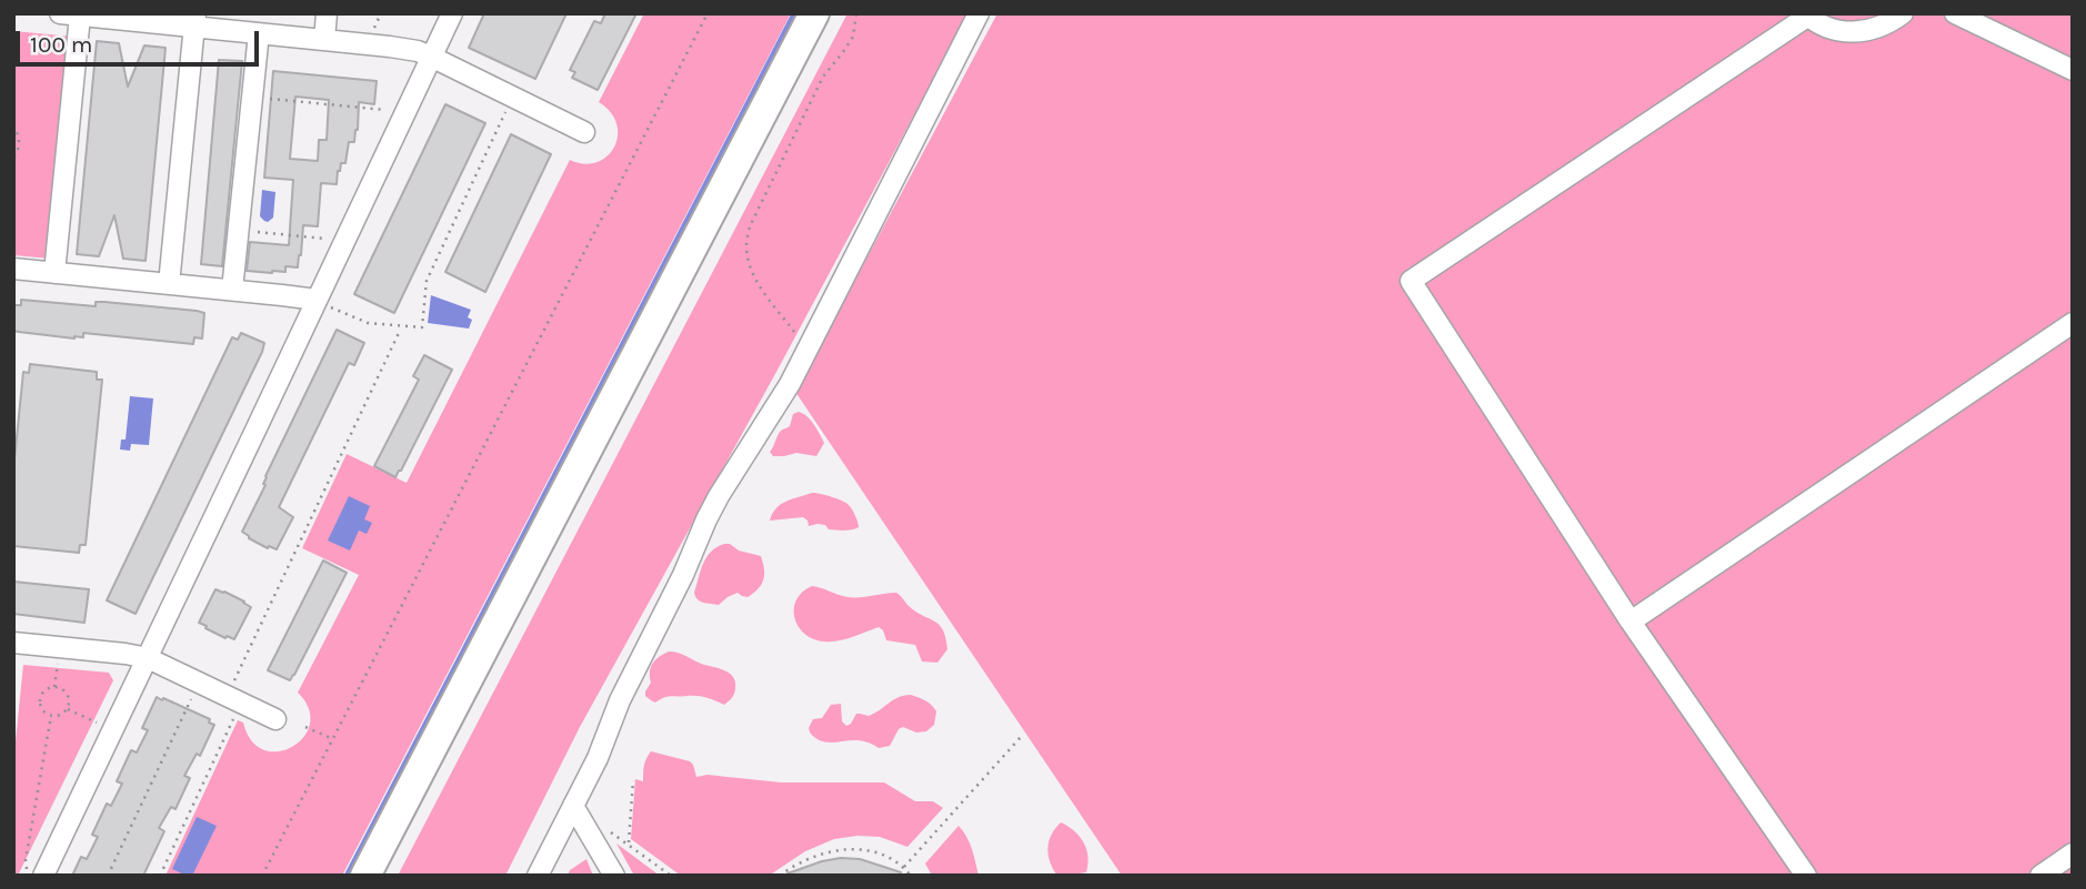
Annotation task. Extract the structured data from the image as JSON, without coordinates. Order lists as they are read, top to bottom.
{
  "scale_bar": "100 m"
}
